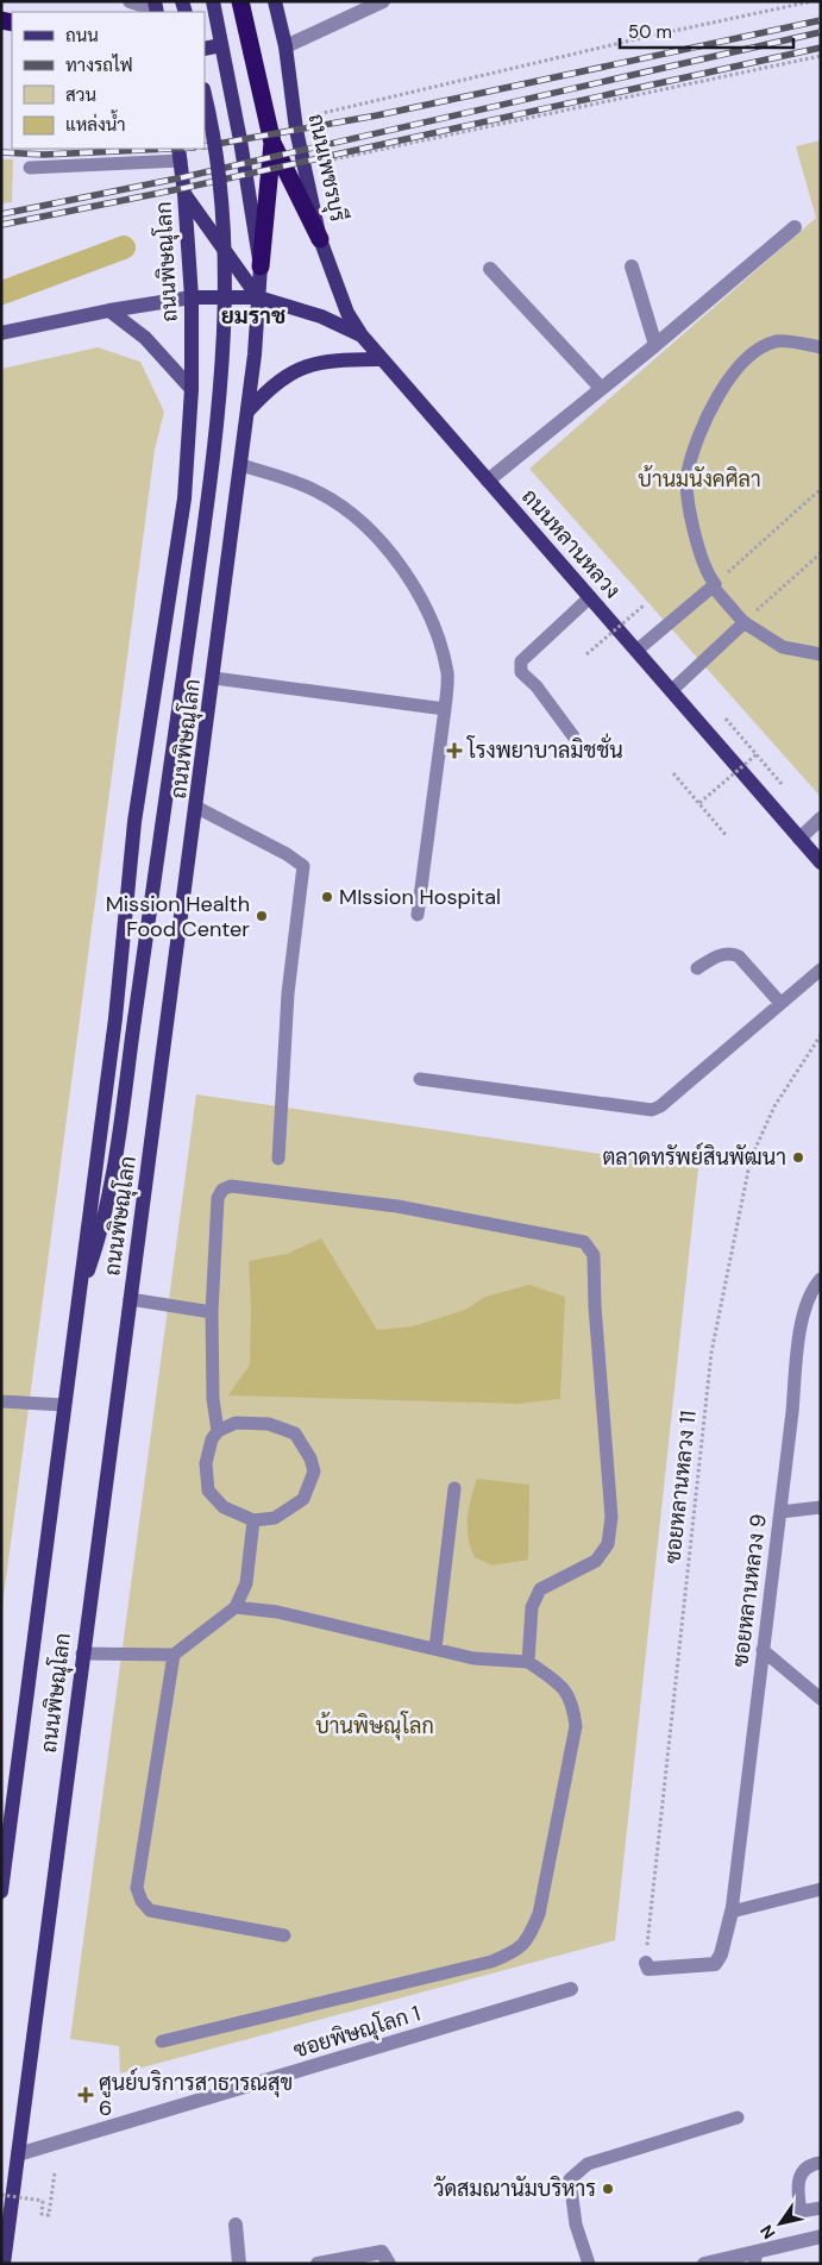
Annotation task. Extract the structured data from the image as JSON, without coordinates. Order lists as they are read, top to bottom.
{
  "streets": {
    "main road": ["ถนนเพชรบุรี", "ถนนพิษณุโลก", "ถนนหลานหลวง"],
    "street": ["ซอยพิษณุโลก 1"],
    "lane": ["ซอยหลานหลวง 9"],
    "path": ["ซอยหลานหลวง 11"]
  },
  "crossings": [
    ["ถนนเพชรบุรี", "ถนนหลานหลวง"],
    ["ถนนพิษณุโลก", "ถนนหลานหลวง"],
    ["ถนนพิษณุโลก", "ซอยพิษณุโลก 1"]
  ],
  "districts": ["ยมราช"],
  "parks": ["บ้านมนังคศิลา", "บ้านพิษณุโลก"],
  "places": {
    "health": ["โรงพยาบาลมิชชั่น", "ศูนย์บริการสาธารณสุข 6"],
    "other": [
      "MIssion Hospital",
      "Mission Health Food Center",
      "ตลาดทรัพย์สินพัฒนา",
      "วัดสมณานัมบริหาร"
    ]
  },
  "legend": [
    "ถนน",
    "ทางรถไฟ",
    "สวน",
    "แหล่งน้ำ"
  ],
  "scale_bar": "50 m",
  "north": "bottom left"
}
